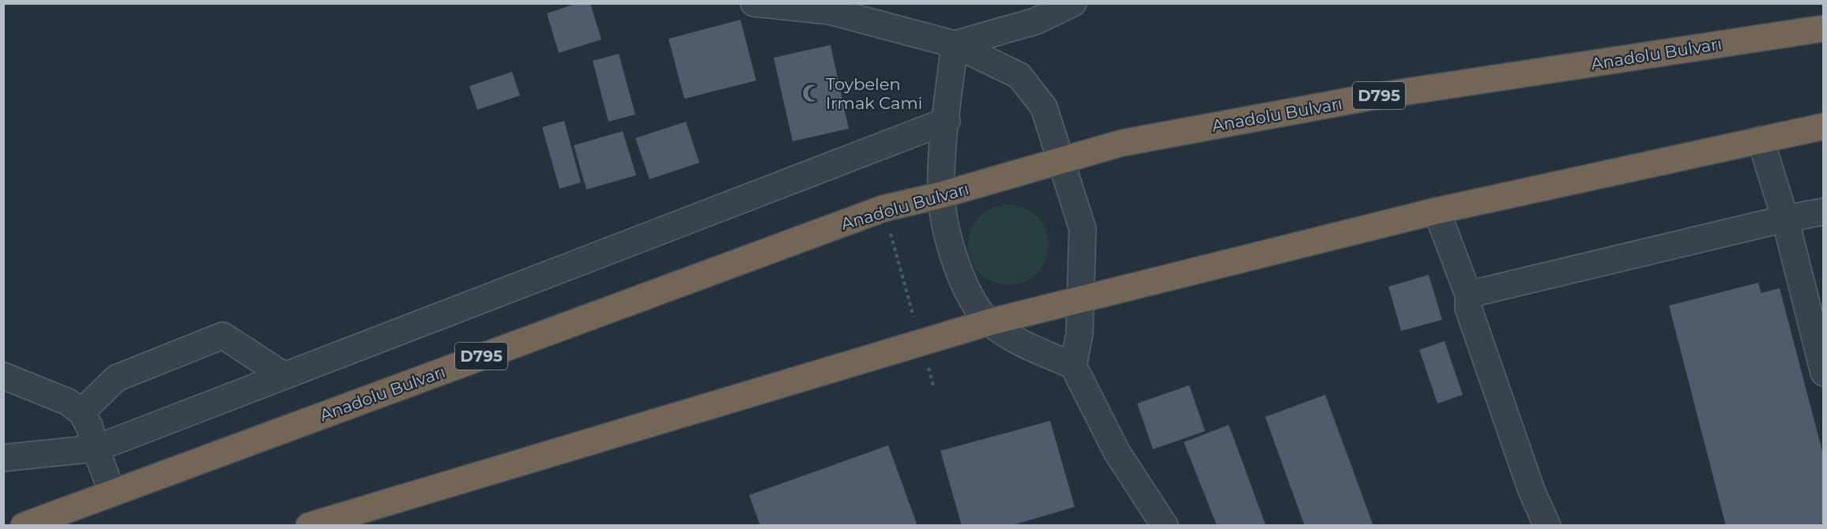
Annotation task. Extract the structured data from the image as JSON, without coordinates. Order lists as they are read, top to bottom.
{
  "streets": {
    "highway": ["Anadolu Bulvarı", "D795"]
  },
  "places": {
    "mosque": ["Toybelen Irmak Cami"]
  }
}
